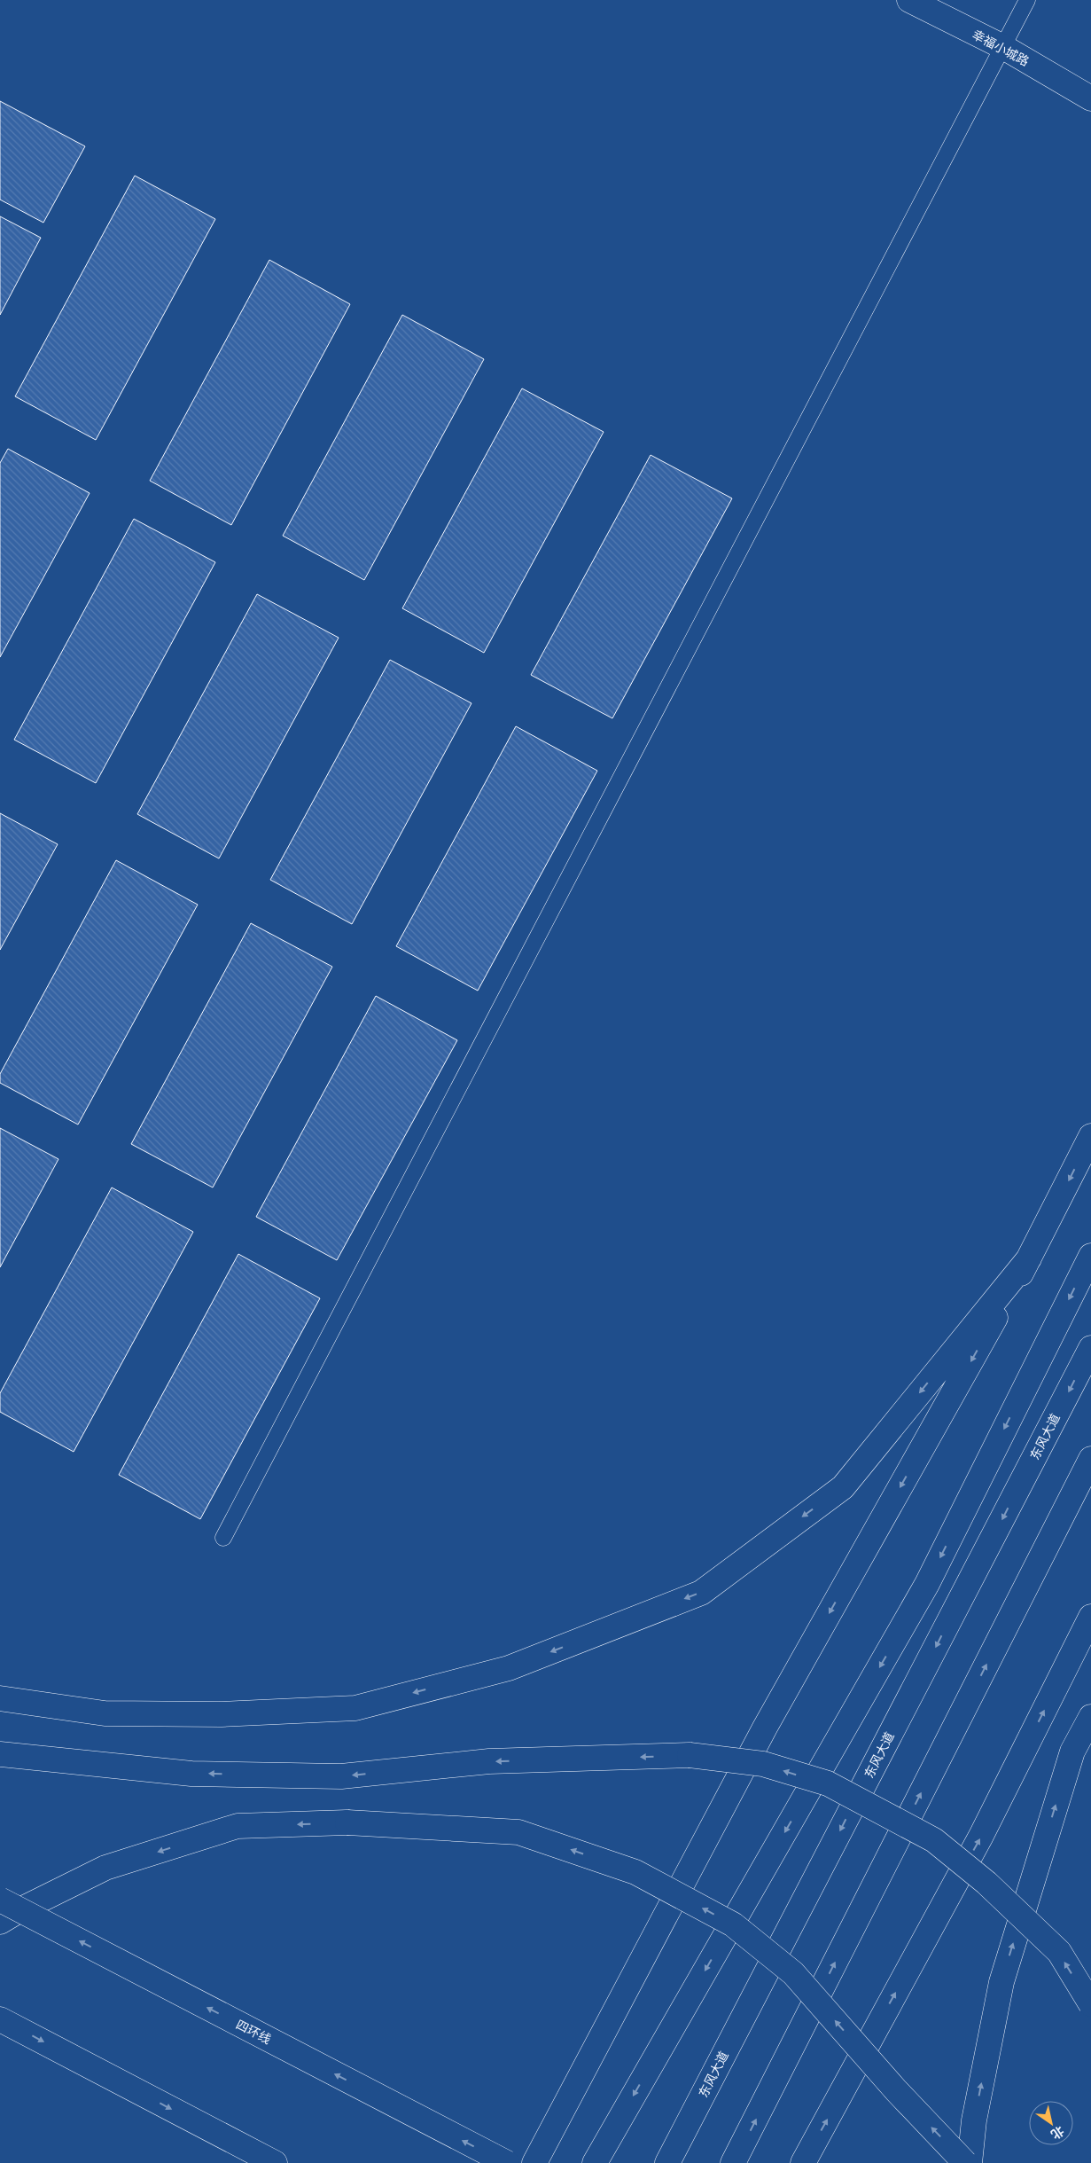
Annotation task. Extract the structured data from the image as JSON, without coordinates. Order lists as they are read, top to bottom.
{
  "streets": {
    "main road": ["幸福小城路", "东风大道", "四环线"]
  },
  "north": "bottom right"
}
